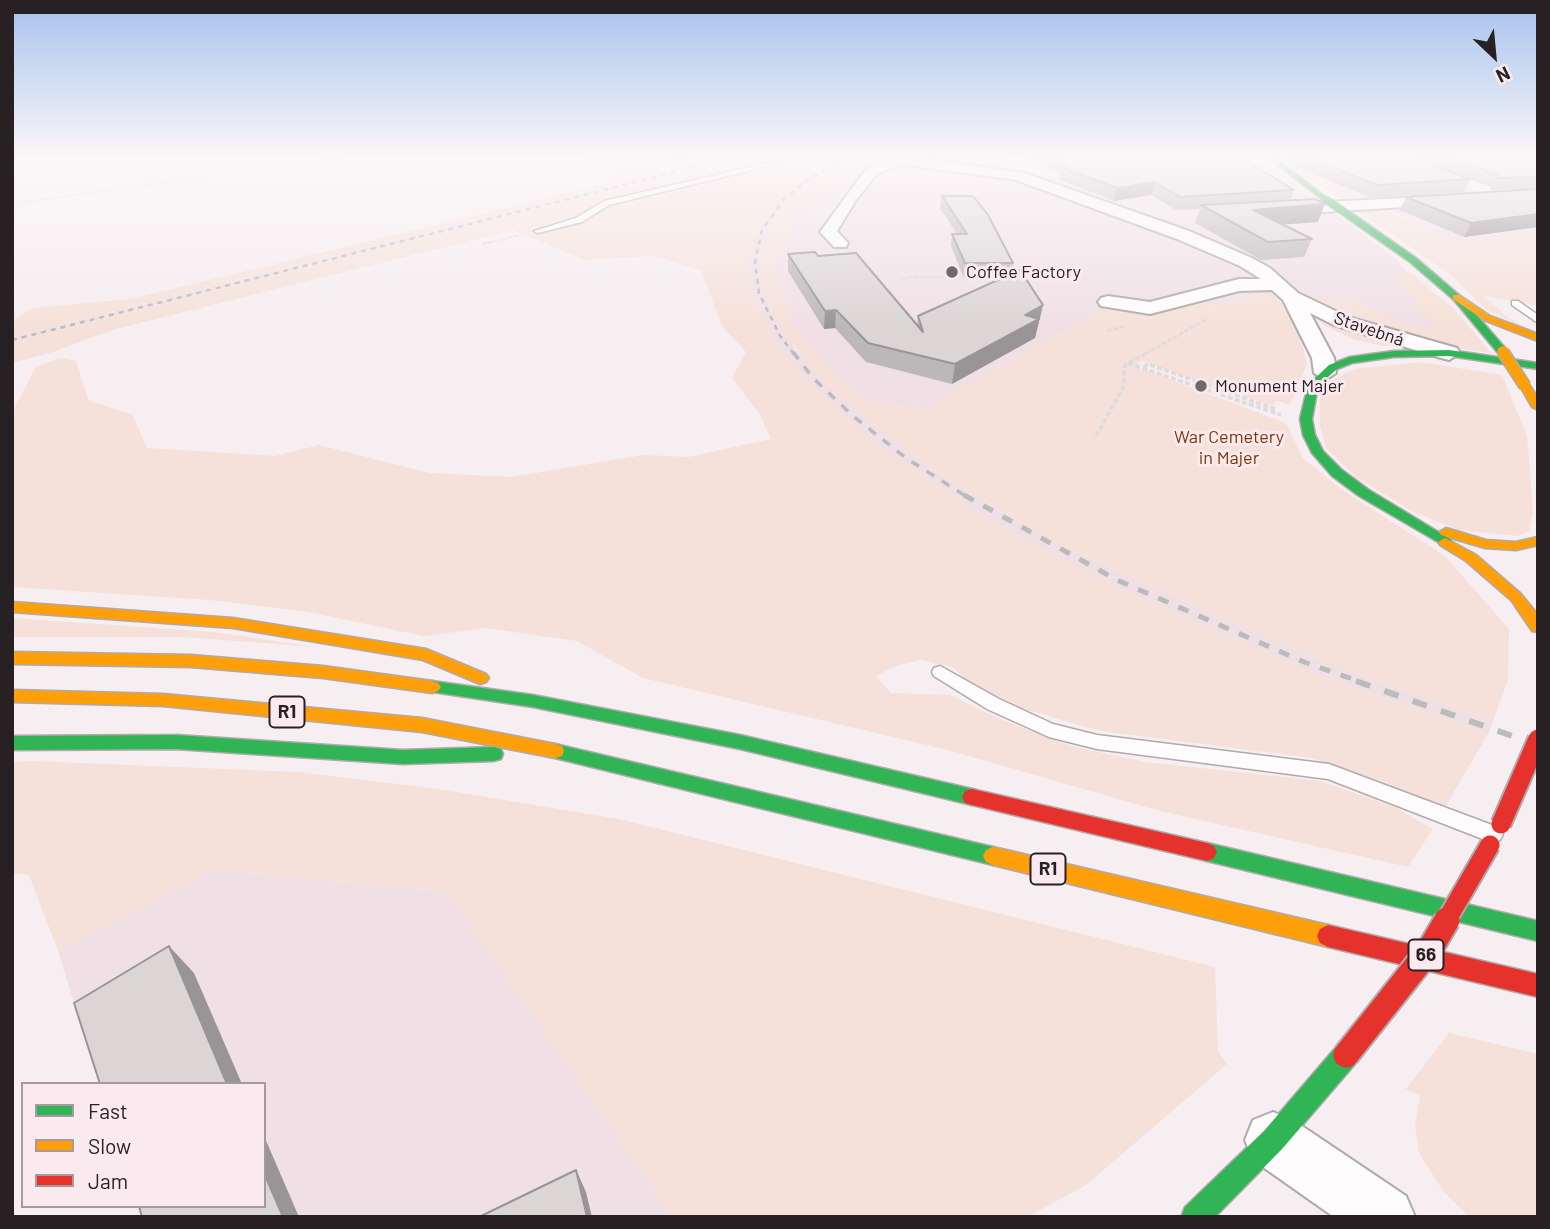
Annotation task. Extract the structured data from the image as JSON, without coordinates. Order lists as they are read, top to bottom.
{
  "streets": {
    "main road": ["R1", "66"],
    "street": ["Stavebná"]
  },
  "parks": ["War Cemetery in Majer"],
  "places": ["Coffee Factory", "Monument Majer"],
  "legend": ["Fast", "Slow", "Jam"],
  "north": "bottom right"
}
